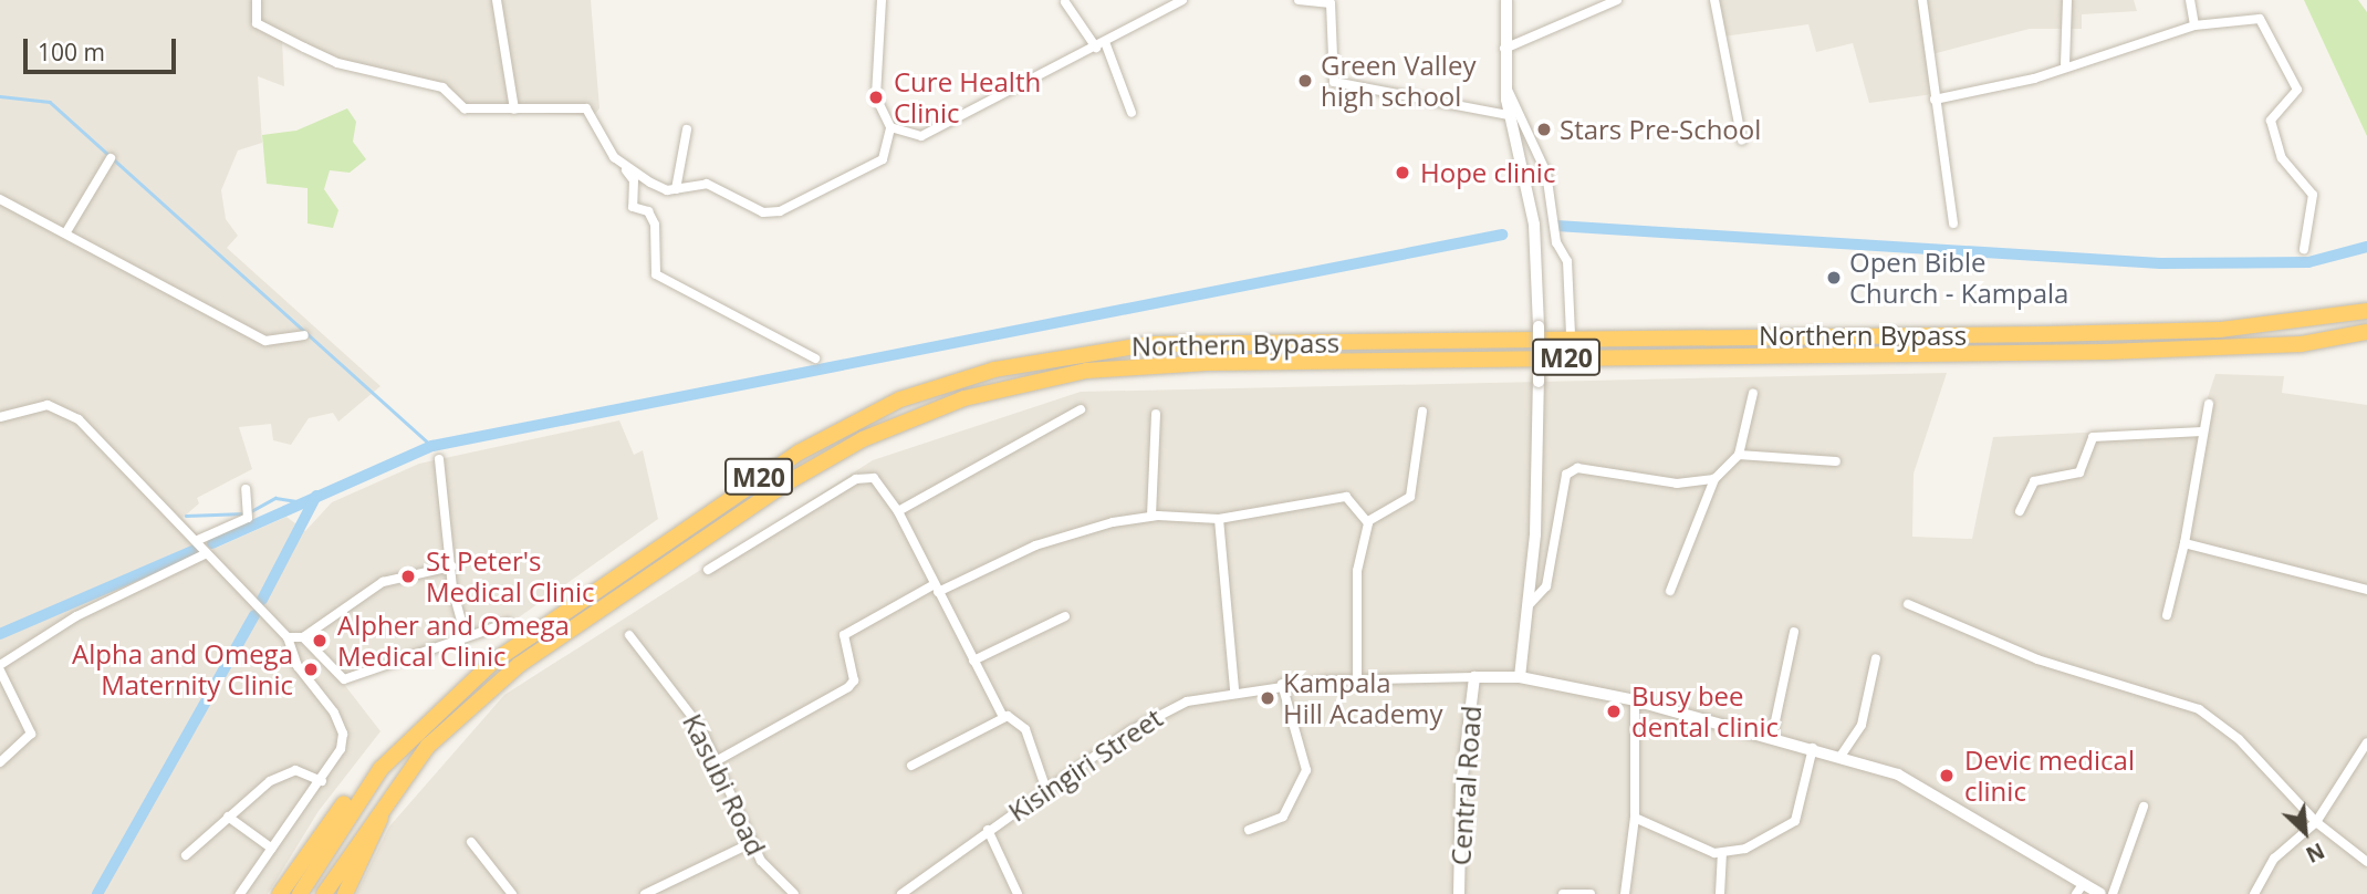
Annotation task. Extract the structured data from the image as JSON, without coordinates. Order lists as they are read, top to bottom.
{
  "streets": {
    "highway": ["Northern Bypass", "M20"],
    "street": ["Kisingiri Street", "Kasubi Road", "Central Road"]
  },
  "crossings": [
    ["Kisingiri Street", "Central Road"]
  ],
  "places": [
    "Green Valley high school",
    "Cure Health Clinic",
    "Stars Pre-School",
    "Hope clinic",
    "Open Bible Church - Kampala",
    "St Peter's Medical Clinic",
    "Alpher and Omega Medical Clinic",
    "Alpha and Omega Maternity Clinic",
    "Kampala Hill Academy",
    "Busy bee dental clinic",
    "Devic medical clinic"
  ],
  "scale_bar": "100 m",
  "north": "bottom right"
}
